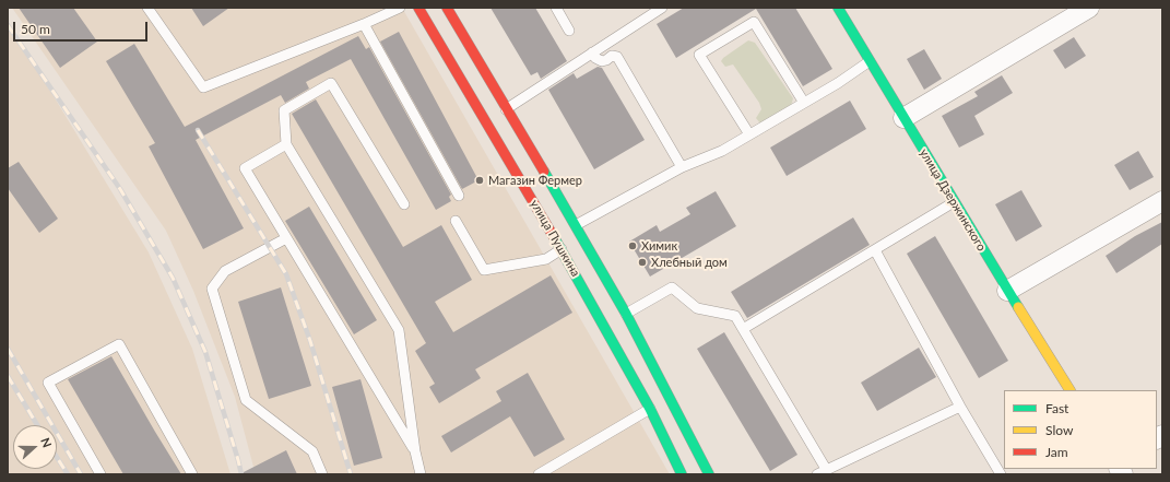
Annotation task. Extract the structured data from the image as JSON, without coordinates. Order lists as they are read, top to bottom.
{
  "streets": {
    "main road": ["улица Дзержинского", "улица Пушкина"]
  },
  "places": ["Магазин Фермер", "Химик", "Хлебный дом"],
  "legend": ["Fast", "Slow", "Jam"],
  "scale_bar": "50 m",
  "north": "right"
}
